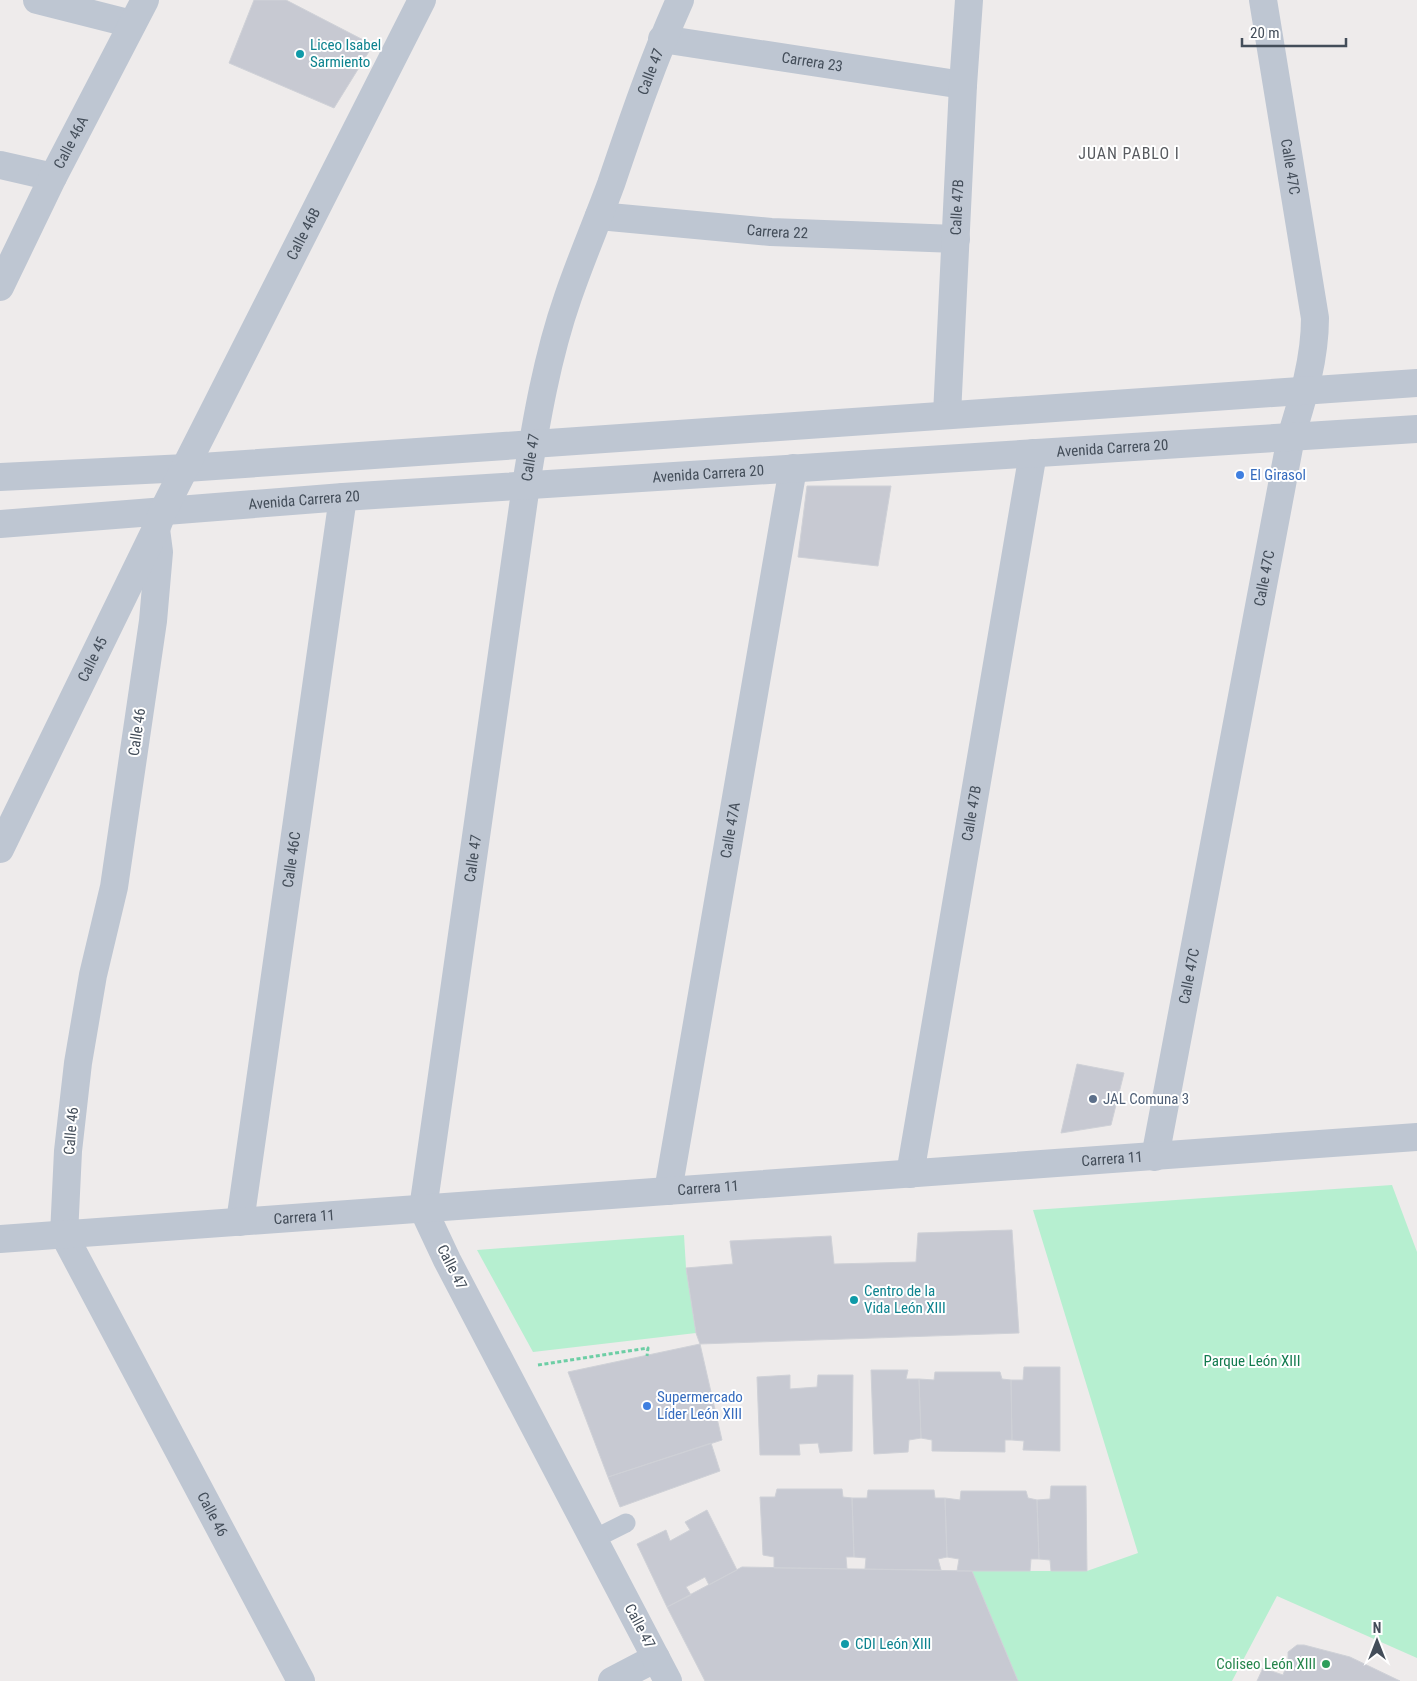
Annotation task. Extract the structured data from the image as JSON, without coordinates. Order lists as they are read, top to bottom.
{
  "streets": {
    "street": [
      "Carrera 23",
      "Calle 47",
      "Calle 46A",
      "Calle 47C",
      "Calle 47B",
      "Carrera 22",
      "Calle 46B",
      "Avenida Carrera 20",
      "Calle 45",
      "Calle 46",
      "Calle 47A",
      "Calle 46C",
      "Carrera 11"
    ]
  },
  "crossings": [
    ["Carrera 23", "Calle 47"],
    ["Carrera 23", "Calle 47B"],
    ["Calle 47", "Carrera 22"],
    ["Calle 47", "Avenida Carrera 20"],
    ["Calle 47", "Carrera 11"],
    ["Calle 47C", "Avenida Carrera 20"],
    ["Calle 47C", "Carrera 11"],
    ["Calle 47B", "Carrera 22"],
    ["Calle 47B", "Avenida Carrera 20"],
    ["Calle 47B", "Carrera 11"],
    ["Calle 46B", "Calle 45"],
    ["Avenida Carrera 20", "Calle 45"],
    ["Avenida Carrera 20", "Calle 46"],
    ["Avenida Carrera 20", "Calle 47A"],
    ["Avenida Carrera 20", "Calle 46C"],
    ["Calle 45", "Calle 46"],
    ["Calle 46", "Carrera 11"],
    ["Calle 47A", "Carrera 11"],
    ["Calle 46C", "Carrera 11"]
  ],
  "districts": ["JUAN PABLO I"],
  "parks": ["Parque León XIII"],
  "places": [
    "Liceo Isabel Sarmiento",
    "El Girasol",
    "JAL Comuna 3",
    "Centro de la Vida León XIII",
    "Supermercado Líder León XIII",
    "CDI León XIII",
    "Coliseo León XIII"
  ],
  "scale_bar": "20 m",
  "north": "top"
}
